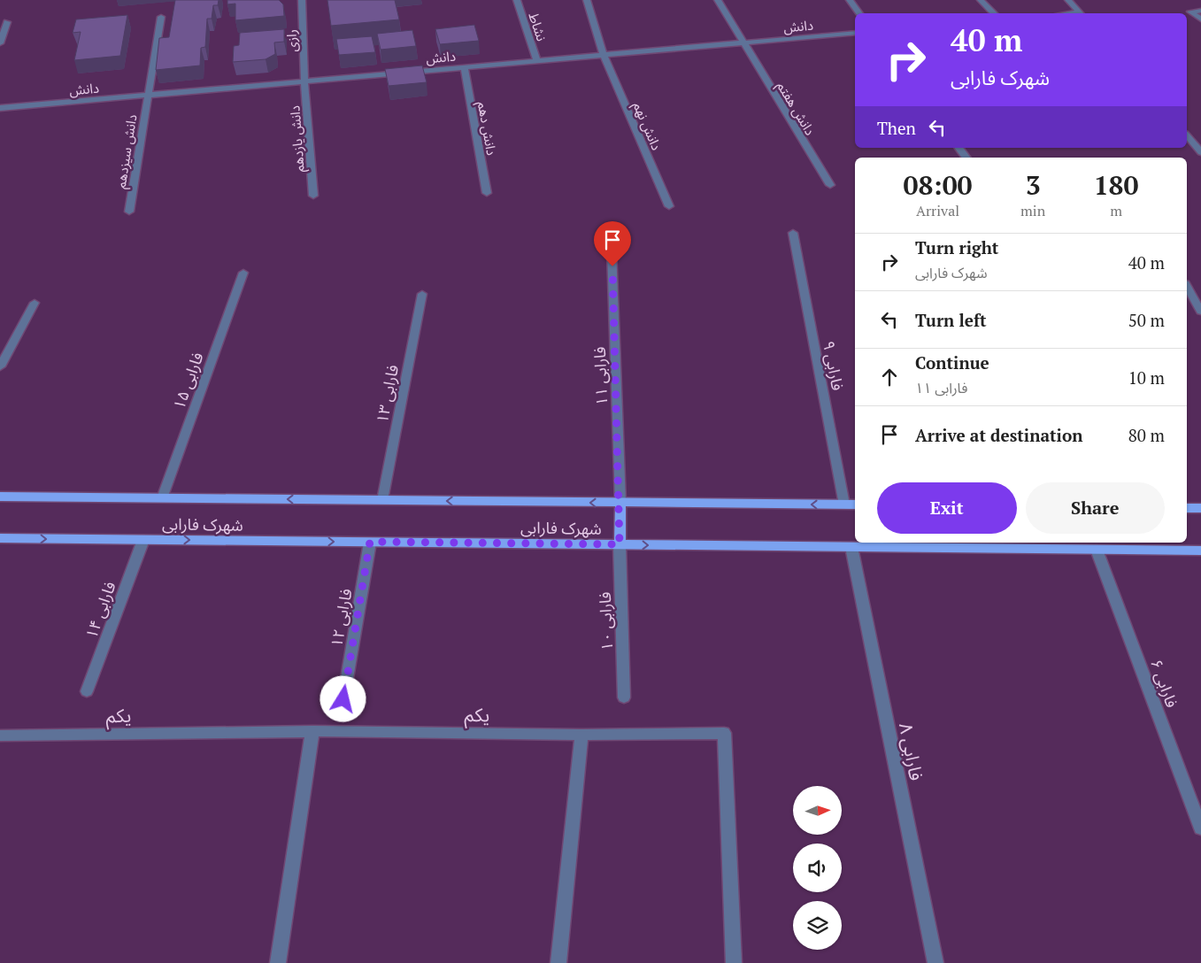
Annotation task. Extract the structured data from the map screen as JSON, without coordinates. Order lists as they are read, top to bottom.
{
  "streets": {
    "main road": ["شهرک فارابی"],
    "street": [
      "دانش",
      "نشاط",
      "رازی",
      "دانش هفتم",
      "دانش نهم",
      "دانش دهم",
      "دانش یازدهم",
      "دانش سیزدهم",
      "فارابی ۹",
      "فارابی ۱۱",
      "فارابی ۱۵",
      "فارابی ۱۳",
      "فارابی ۱۴",
      "فارابی ۱۲",
      "فارابی ۱۰",
      "فارابی ۶",
      "یکم",
      "فارابی ۸"
    ]
  },
  "crossings": [
    ["دانش", "نشاط"],
    ["دانش", "رازی"],
    ["دانش", "دانش هفتم"],
    ["دانش", "دانش نهم"],
    ["دانش", "دانش دهم"],
    ["دانش", "دانش یازدهم"],
    ["دانش", "دانش سیزدهم"],
    ["رازی", "دانش یازدهم"],
    ["فارابی ۹", "شهرک فارابی"],
    ["فارابی ۱۱", "شهرک فارابی"],
    ["فارابی ۱۵", "شهرک فارابی"],
    ["فارابی ۱۳", "شهرک فارابی"],
    ["شهرک فارابی", "فارابی ۱۴"],
    ["شهرک فارابی", "فارابی ۱۲"],
    ["شهرک فارابی", "فارابی ۱۰"],
    ["شهرک فارابی", "فارابی ۶"],
    ["شهرک فارابی", "فارابی ۸"]
  ],
  "north": "right",
  "page": {
    "turn": ["40 m", "شهرک فارابی"],
    "then": "Then",
    "eta": [
      "08:00",
      "Arrival",
      "3",
      "min",
      "180",
      "m"
    ],
    "list": [
      {
        "name": "Turn right",
        "note": "شهرک فارابی",
        "value": "40 m"
      },
      {
        "name": "Turn left",
        "value": "50 m"
      },
      {
        "name": "Continue",
        "note": "فارابی ۱۱",
        "value": "10 m"
      },
      {
        "name": "Arrive at destination",
        "value": "80 m"
      }
    ],
    "buttons": ["Exit", "Share"]
  }
}
